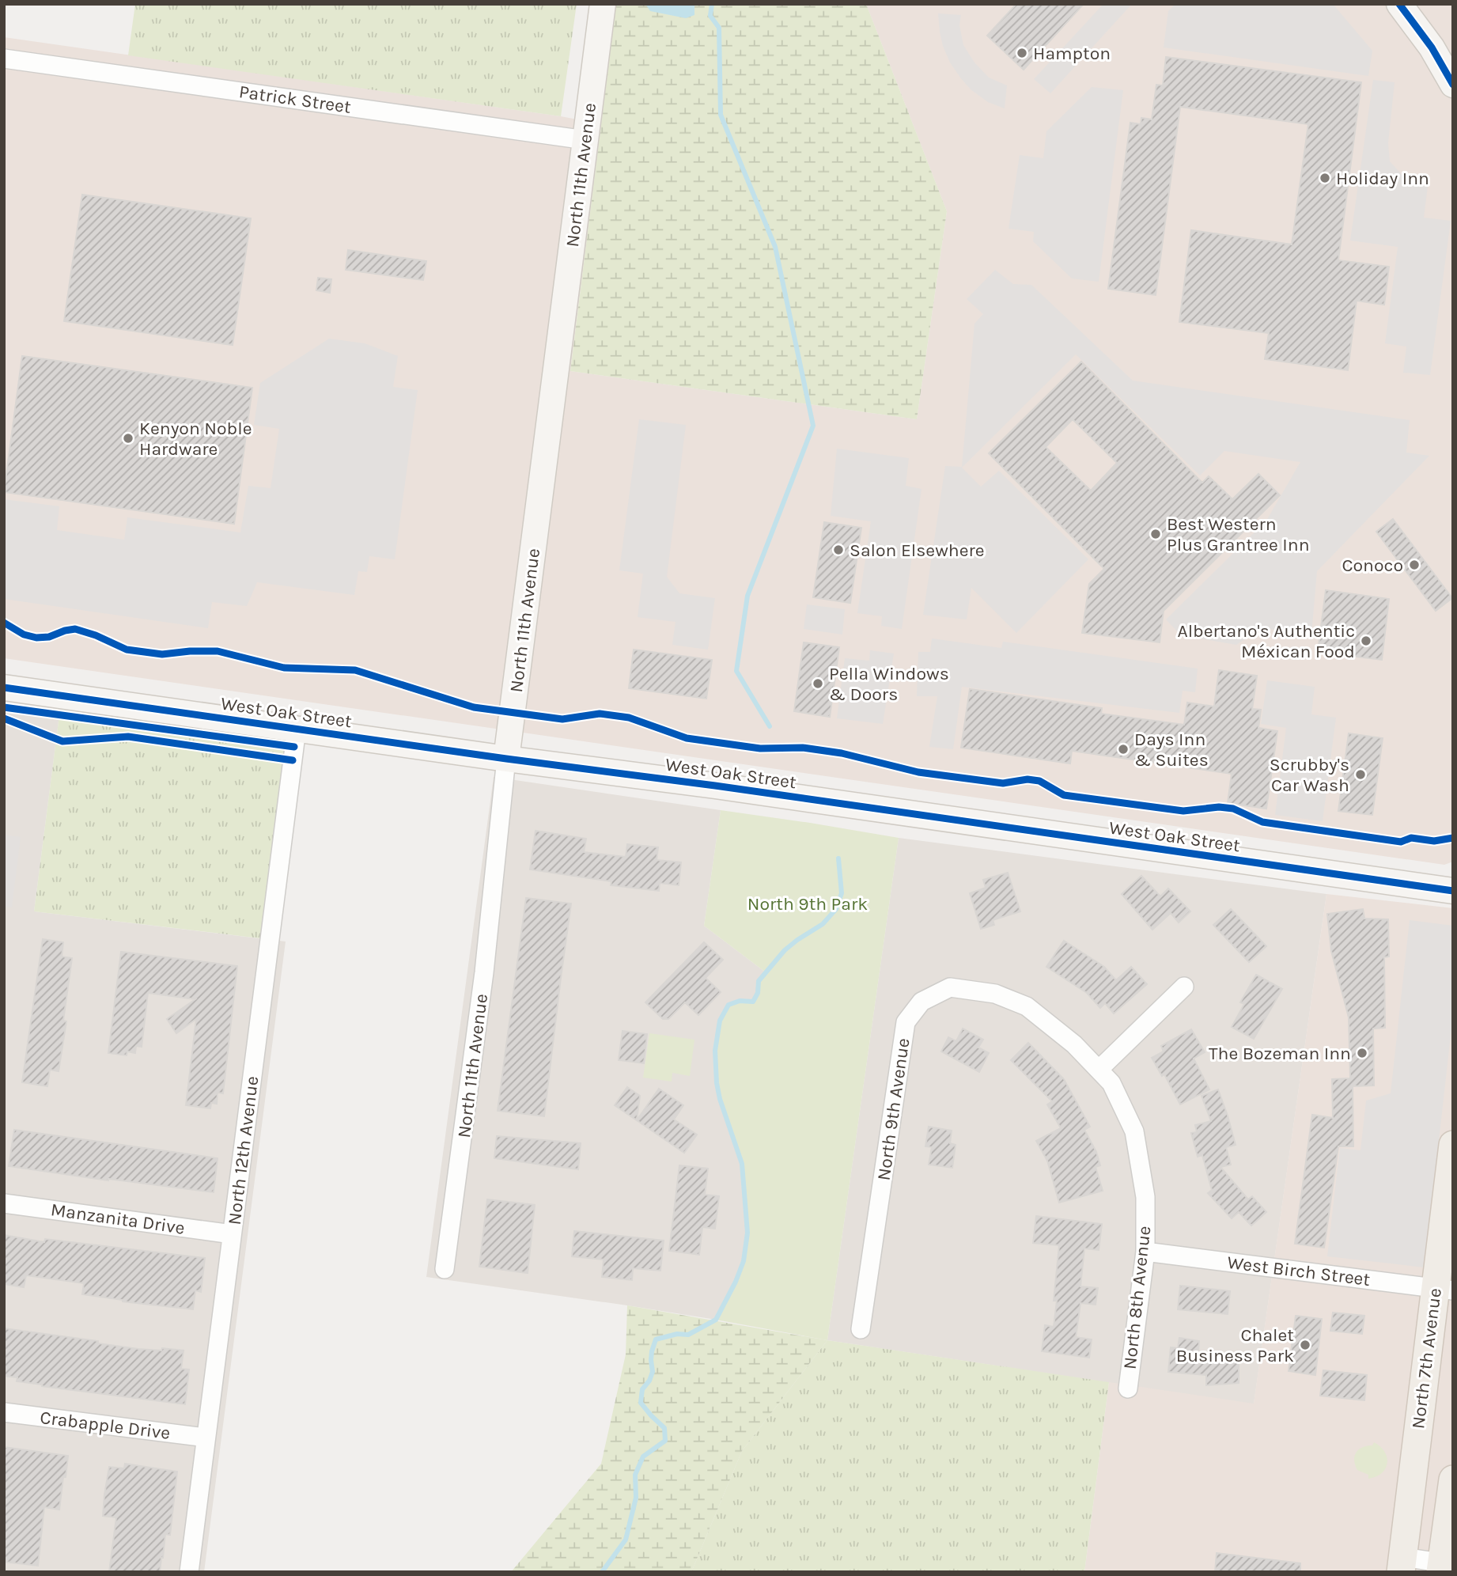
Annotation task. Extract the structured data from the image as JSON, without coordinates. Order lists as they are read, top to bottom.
{
  "streets": {
    "main road": ["North 11th Avenue", "West Oak Street", "North 7th Avenue"],
    "street": [
      "Patrick Street",
      "North 9th Avenue",
      "North 12th Avenue",
      "Manzanita Drive",
      "West Birch Street",
      "North 8th Avenue",
      "Crabapple Drive"
    ]
  },
  "crossings": [
    ["Patrick Street", "North 11th Avenue"],
    ["North 11th Avenue", "West Oak Street"],
    ["West Oak Street", "North 12th Avenue"],
    ["North 9th Avenue", "North 8th Avenue"],
    ["North 12th Avenue", "Manzanita Drive"],
    ["North 12th Avenue", "Crabapple Drive"],
    ["West Birch Street", "North 8th Avenue"],
    ["West Birch Street", "North 7th Avenue"]
  ],
  "parks": ["North 9th Park"],
  "places": [
    "Hampton",
    "Holiday Inn",
    "Kenyon Noble Hardware",
    "Best Western Plus Grantree Inn",
    "Salon Elsewhere",
    "Conoco",
    "Albertano's Authentic Méxican Food",
    "Pella Windows & Doors",
    "Days Inn & Suites",
    "Scrubby's Car Wash",
    "The Bozeman Inn",
    "Chalet Business Park"
  ]
}
